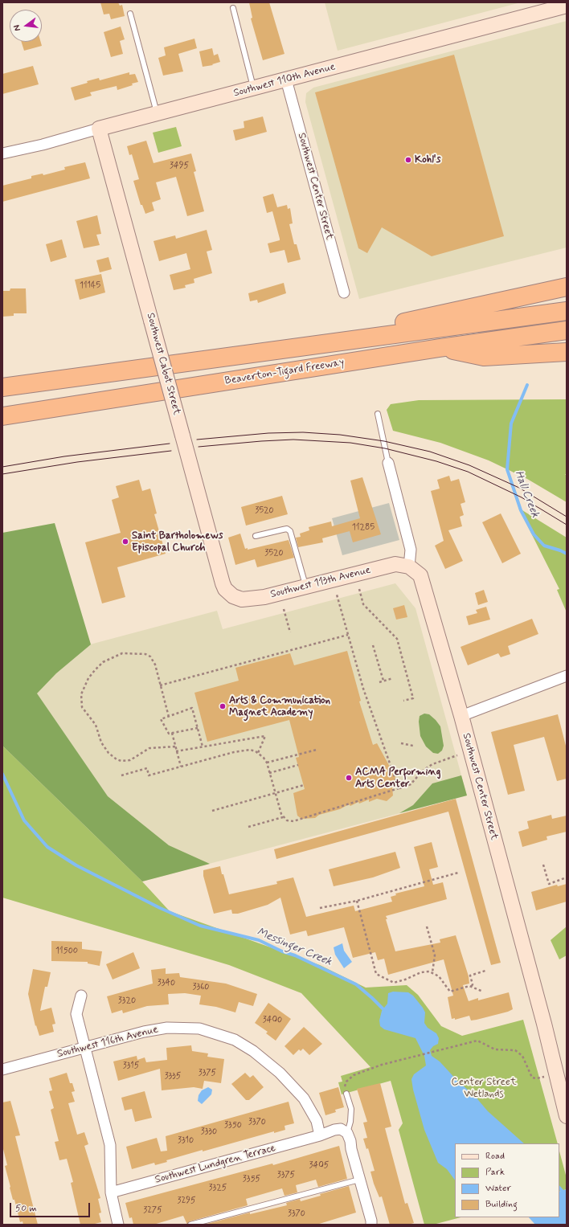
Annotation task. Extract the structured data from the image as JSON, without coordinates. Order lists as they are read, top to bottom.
{
  "streets": {
    "highway": ["Beaverton-Tigard Freeway"],
    "street": [
      "Southwest 110th Avenue",
      "Southwest Center Street",
      "Southwest Cabot Street",
      "Southwest 113th Avenue",
      "Southwest 116th Avenue",
      "Southwest Lundgren Terrace"
    ]
  },
  "crossings": [
    ["Southwest 110th Avenue", "Southwest Center Street"],
    ["Southwest 110th Avenue", "Southwest Cabot Street"],
    ["Southwest Center Street", "Southwest 113th Avenue"],
    ["Southwest Cabot Street", "Southwest 113th Avenue"],
    ["Southwest 116th Avenue", "Southwest Lundgren Terrace"]
  ],
  "water": ["Hall Creek", "Messinger Creek"],
  "parks": ["Center Street Wetlands"],
  "places": [
    "Kohl's",
    "Saint Bartholomews Episcopal Church",
    "Arts & Communication Magnet Academy",
    "ACMA Performing Arts Center"
  ],
  "house_numbers": [
    "3495",
    "11145",
    "3520",
    "11285",
    "3520",
    "11500",
    "3340",
    "3360",
    "3320",
    "3400",
    "3315",
    "3375",
    "3335",
    "3370",
    "3350",
    "3330",
    "3310",
    "3405",
    "3375",
    "3355",
    "3325",
    "3295",
    "3275",
    "3370"
  ],
  "legend": [
    "Road",
    "Park",
    "Water",
    "Building"
  ],
  "scale_bar": "50 m",
  "north": "left"
}
